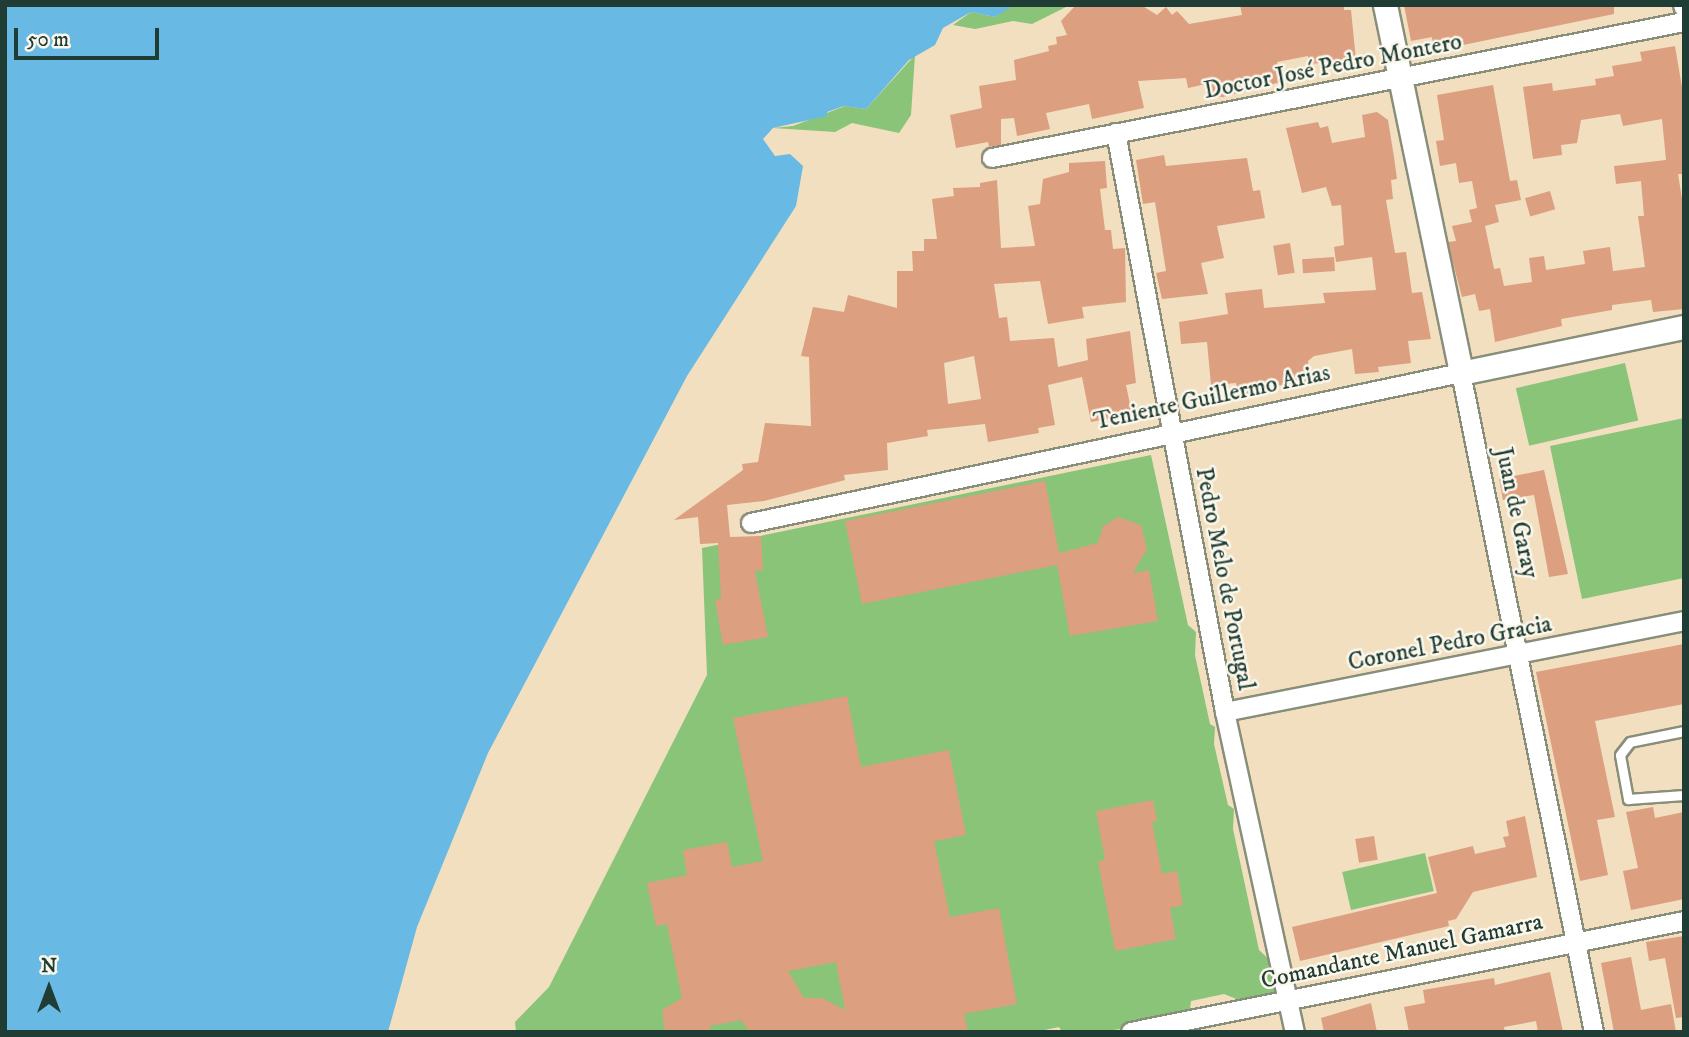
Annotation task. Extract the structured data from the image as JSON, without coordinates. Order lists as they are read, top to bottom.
{
  "streets": {
    "street": [
      "Doctor José Pedro Montero",
      "Teniente Guillermo Arias",
      "Juan de Garay",
      "Pedro Melo de Portugal",
      "Coronel Pedro Gracia",
      "Comandante Manuel Gamarra"
    ]
  },
  "crossings": [
    ["Doctor José Pedro Montero", "Juan de Garay"],
    ["Doctor José Pedro Montero", "Pedro Melo de Portugal"],
    ["Teniente Guillermo Arias", "Juan de Garay"],
    ["Teniente Guillermo Arias", "Pedro Melo de Portugal"],
    ["Juan de Garay", "Coronel Pedro Gracia"],
    ["Juan de Garay", "Comandante Manuel Gamarra"],
    ["Pedro Melo de Portugal", "Coronel Pedro Gracia"],
    ["Pedro Melo de Portugal", "Comandante Manuel Gamarra"]
  ],
  "scale_bar": "50 m",
  "north": "top"
}
